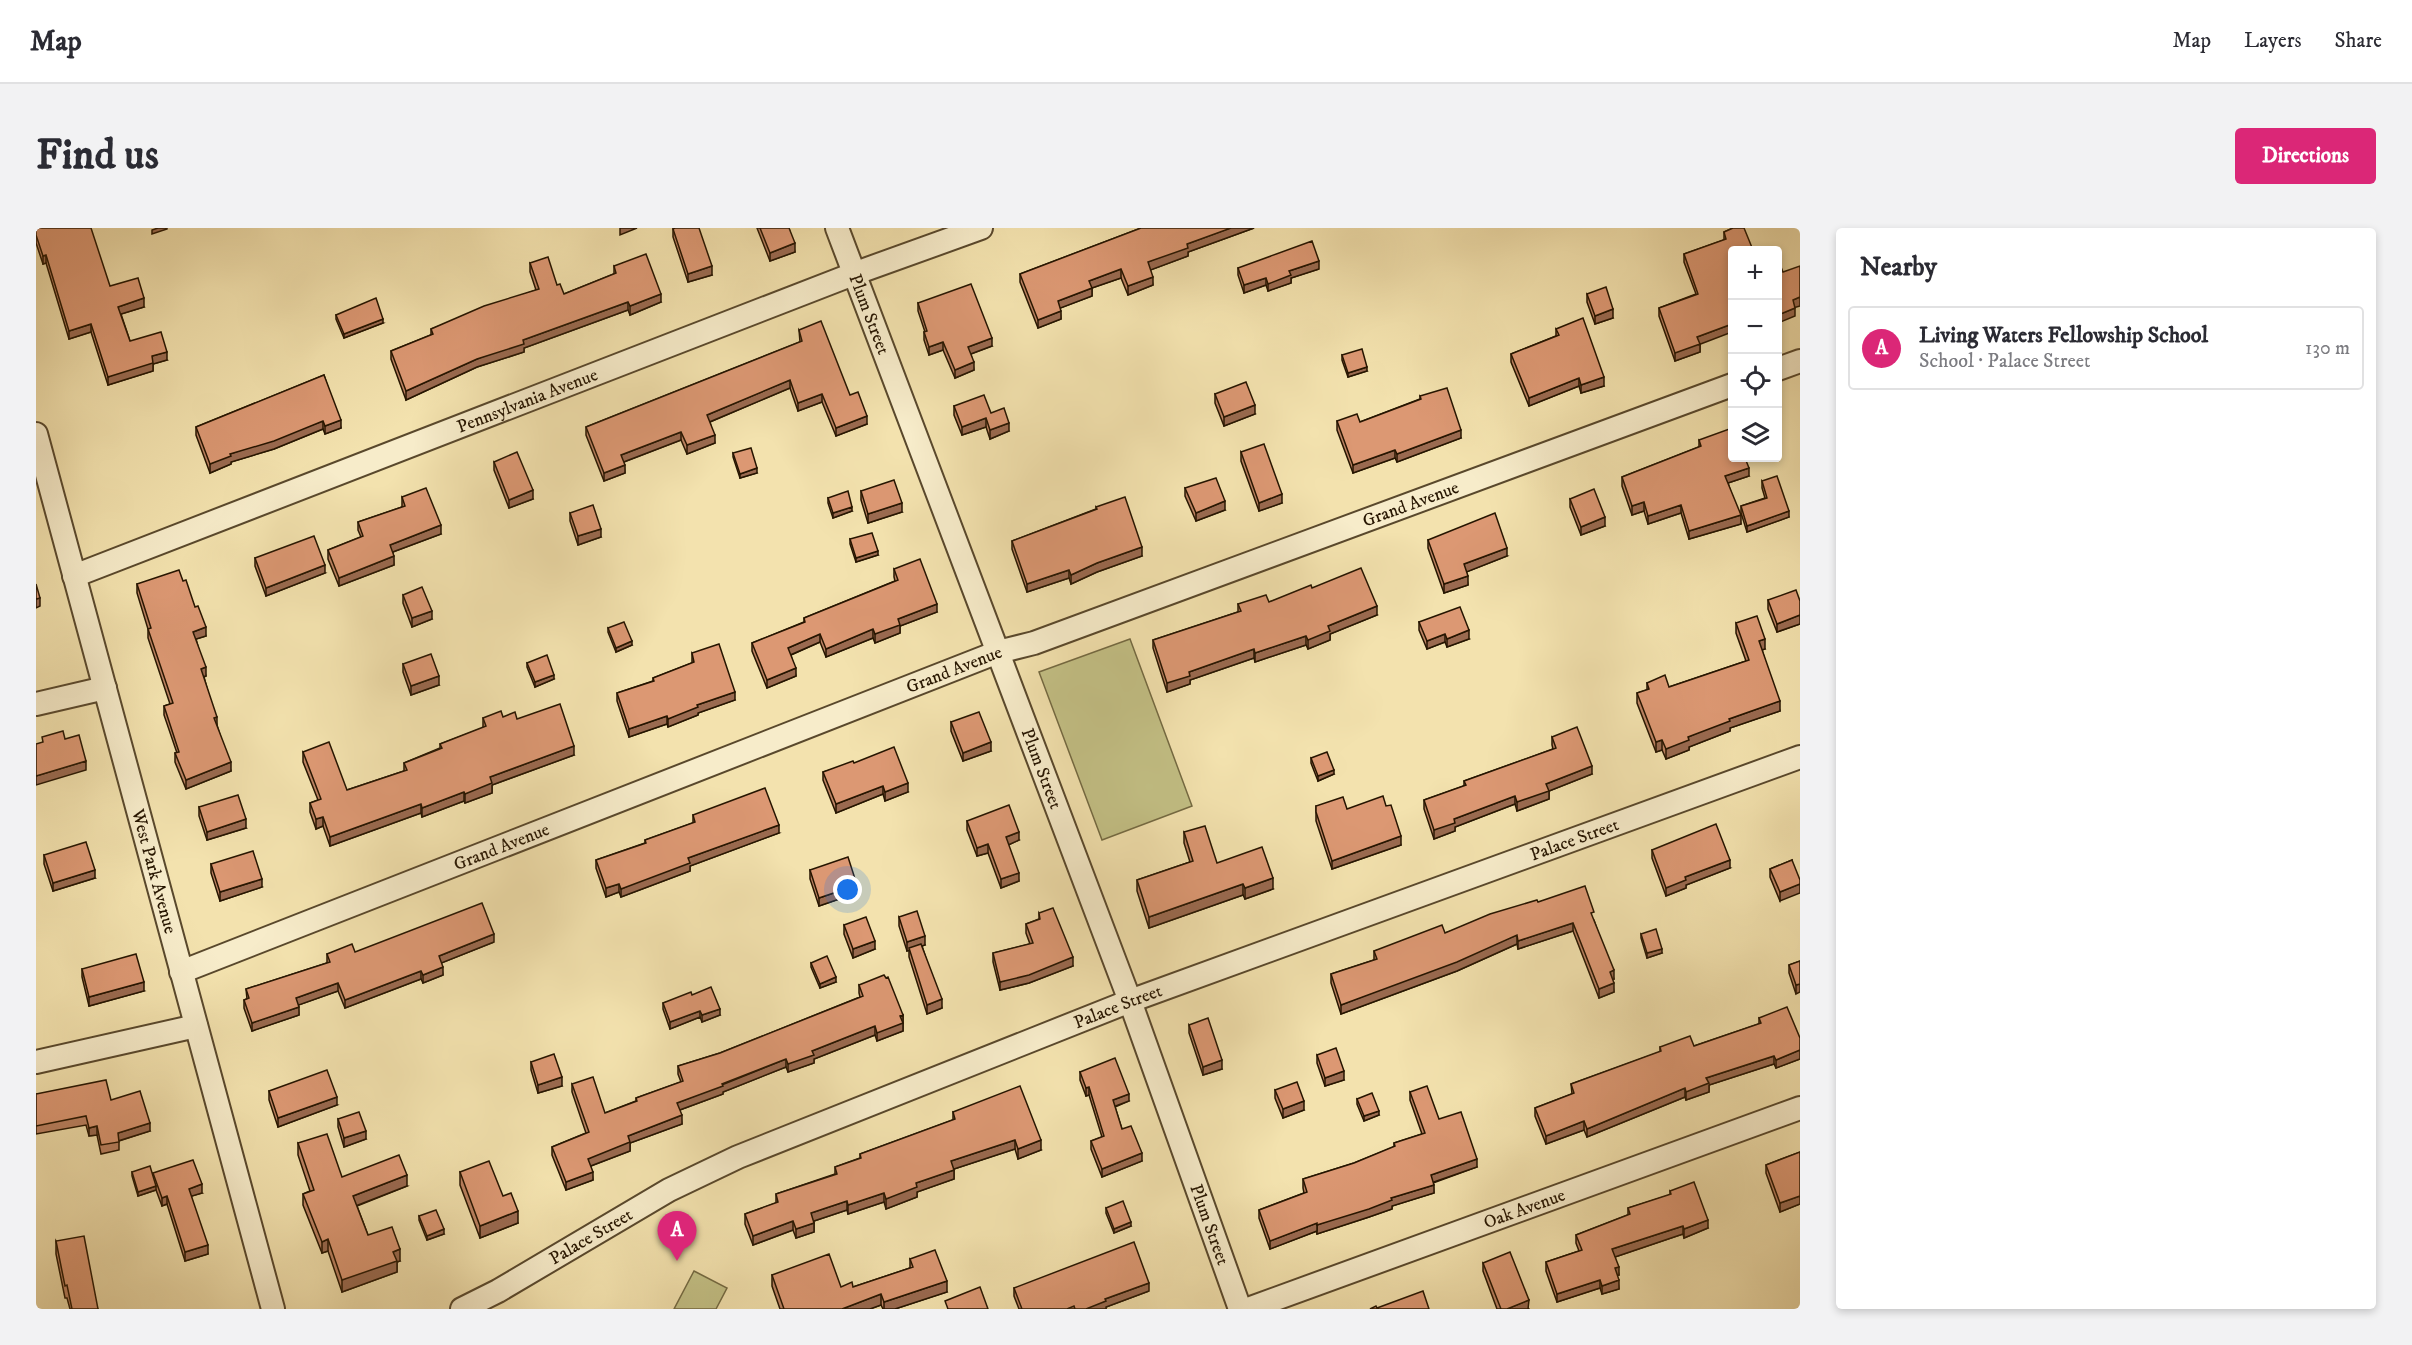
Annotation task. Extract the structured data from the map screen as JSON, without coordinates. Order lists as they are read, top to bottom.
{
  "streets": {
    "street": [
      "Plum Street",
      "Pennsylvania Avenue",
      "Grand Avenue",
      "Palace Street",
      "West Park Avenue",
      "Oak Avenue"
    ]
  },
  "crossings": [
    ["Plum Street", "Pennsylvania Avenue"],
    ["Plum Street", "Grand Avenue"],
    ["Plum Street", "Palace Street"],
    ["Pennsylvania Avenue", "West Park Avenue"],
    ["Grand Avenue", "West Park Avenue"]
  ],
  "page": {
    "header": "Map",
    "nav": ["Map", "Layers", "Share"],
    "buttons": "Directions",
    "title": "Find us",
    "heading": "Nearby",
    "map_buttons": ["+", "−"],
    "list": [
      {
        "mark": "A",
        "name": "Living Waters Fellowship School",
        "note": "School · Palace Street",
        "value": "130 m"
      }
    ],
    "pins": "A"
  }
}
